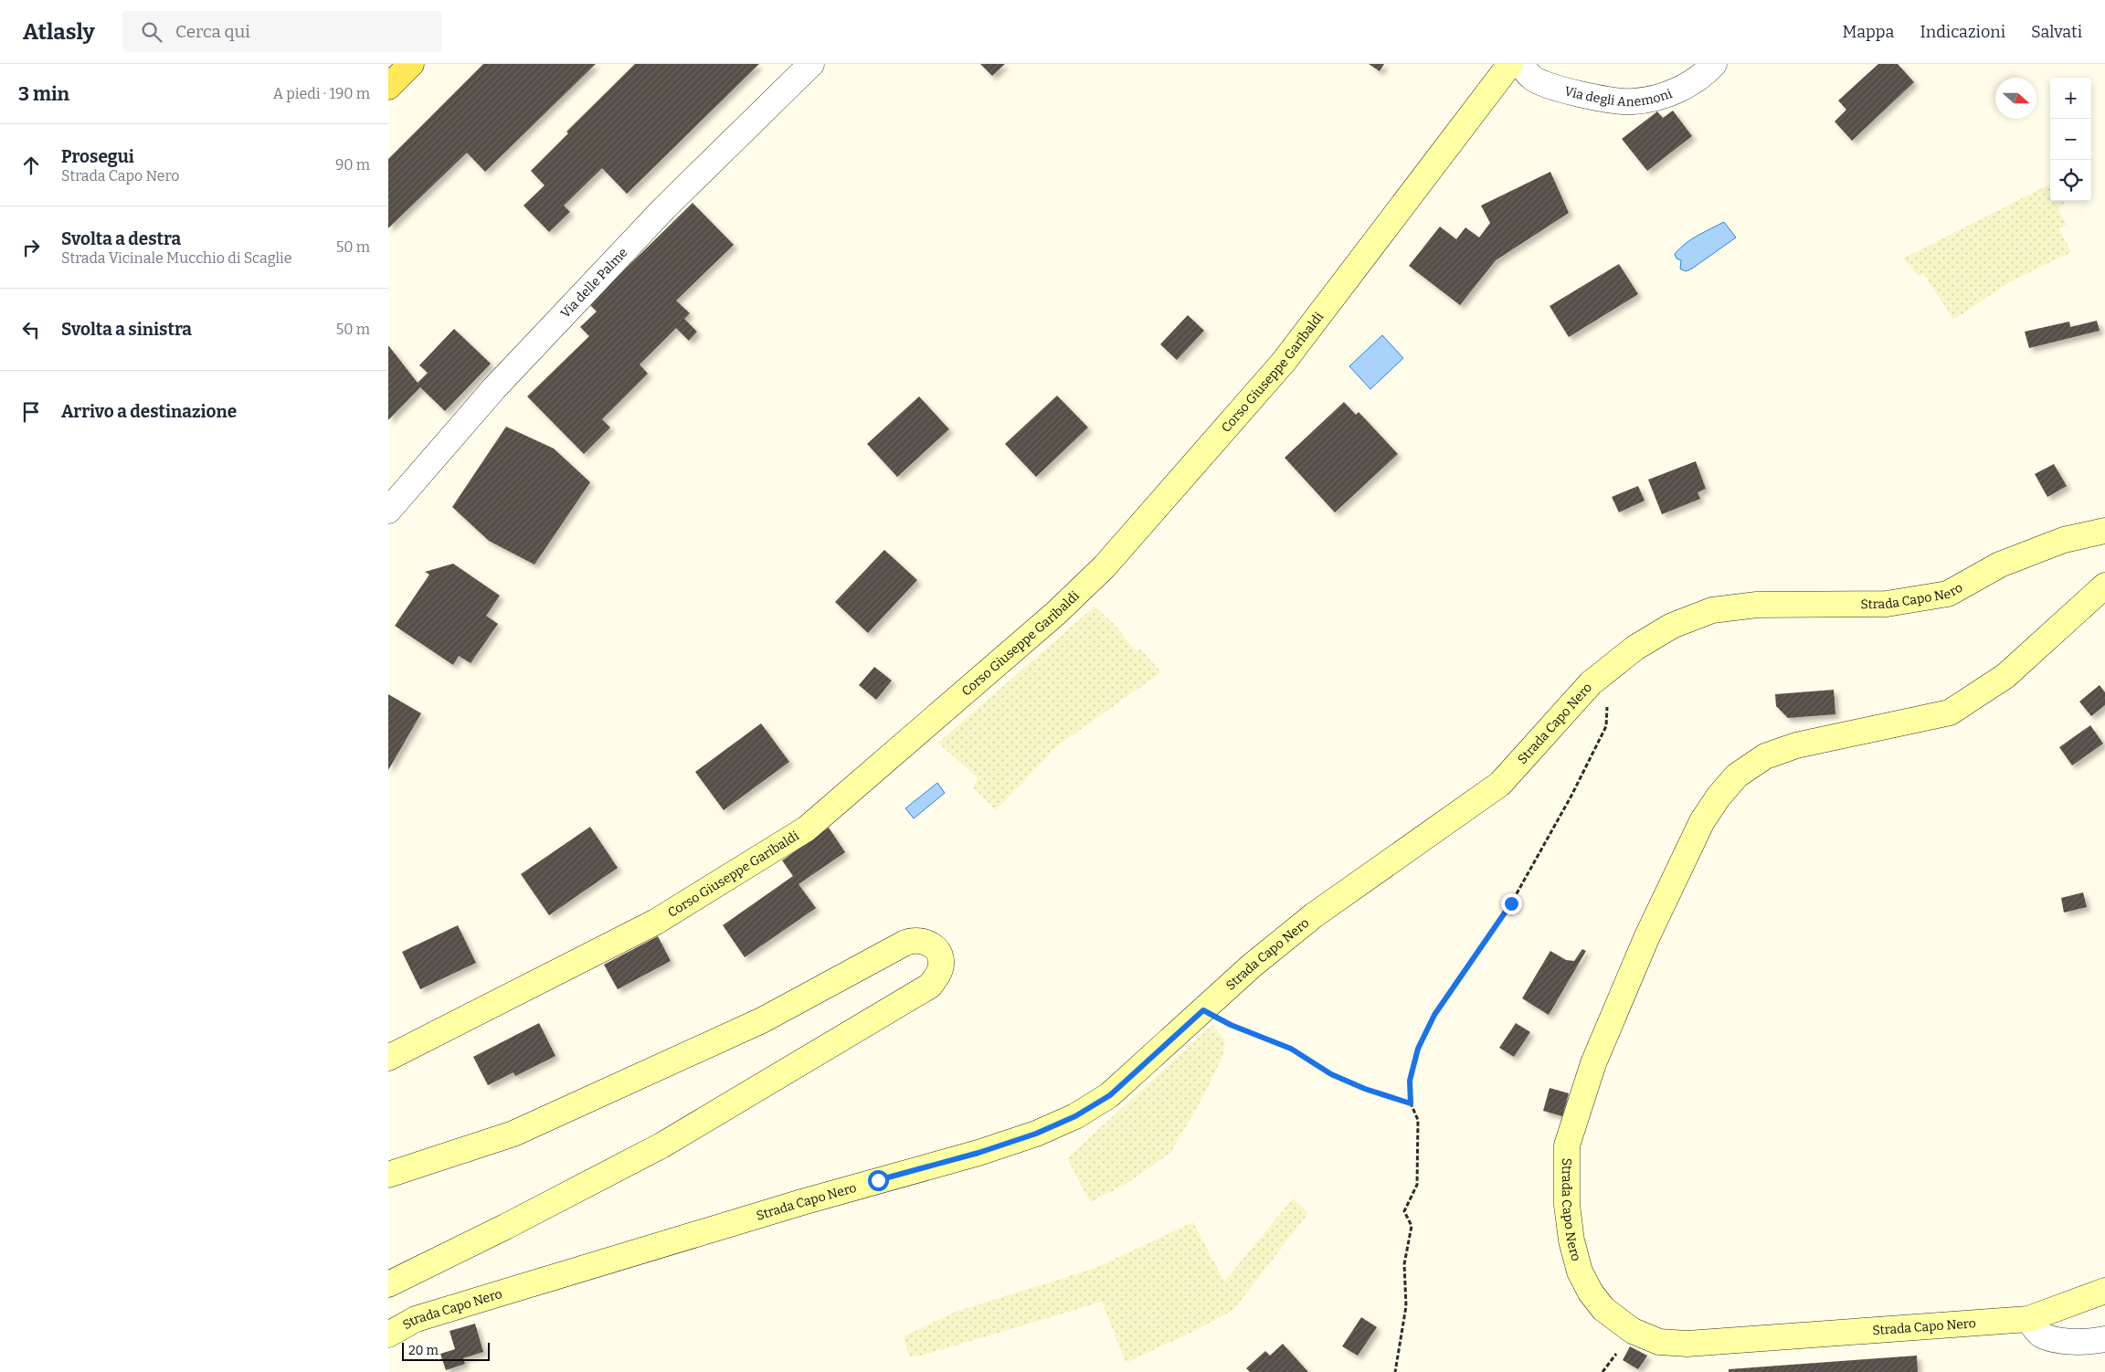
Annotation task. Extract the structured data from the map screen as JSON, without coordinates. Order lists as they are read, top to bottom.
{
  "streets": {
    "main road": ["Corso Giuseppe Garibaldi", "Strada Capo Nero"],
    "street": ["Via degli Anemoni", "Via delle Palme"]
  },
  "scale_bar": "20 m",
  "north": "right",
  "page": {
    "header": "Atlasly",
    "search": "Cerca qui",
    "nav": ["Mappa", "Indicazioni", "Salvati"],
    "heading": ["3 min", "A piedi · 190 m"],
    "map_buttons": ["+", "−"],
    "list": [
      ["Prosegui", "Strada Capo Nero", "90 m"],
      ["Svolta a destra", "Strada Vicinale Mucchio di Scaglie", "50 m"],
      ["Svolta a sinistra", "50 m"],
      "Arrivo a destinazione"
    ],
    "scale": "20 m"
  }
}
